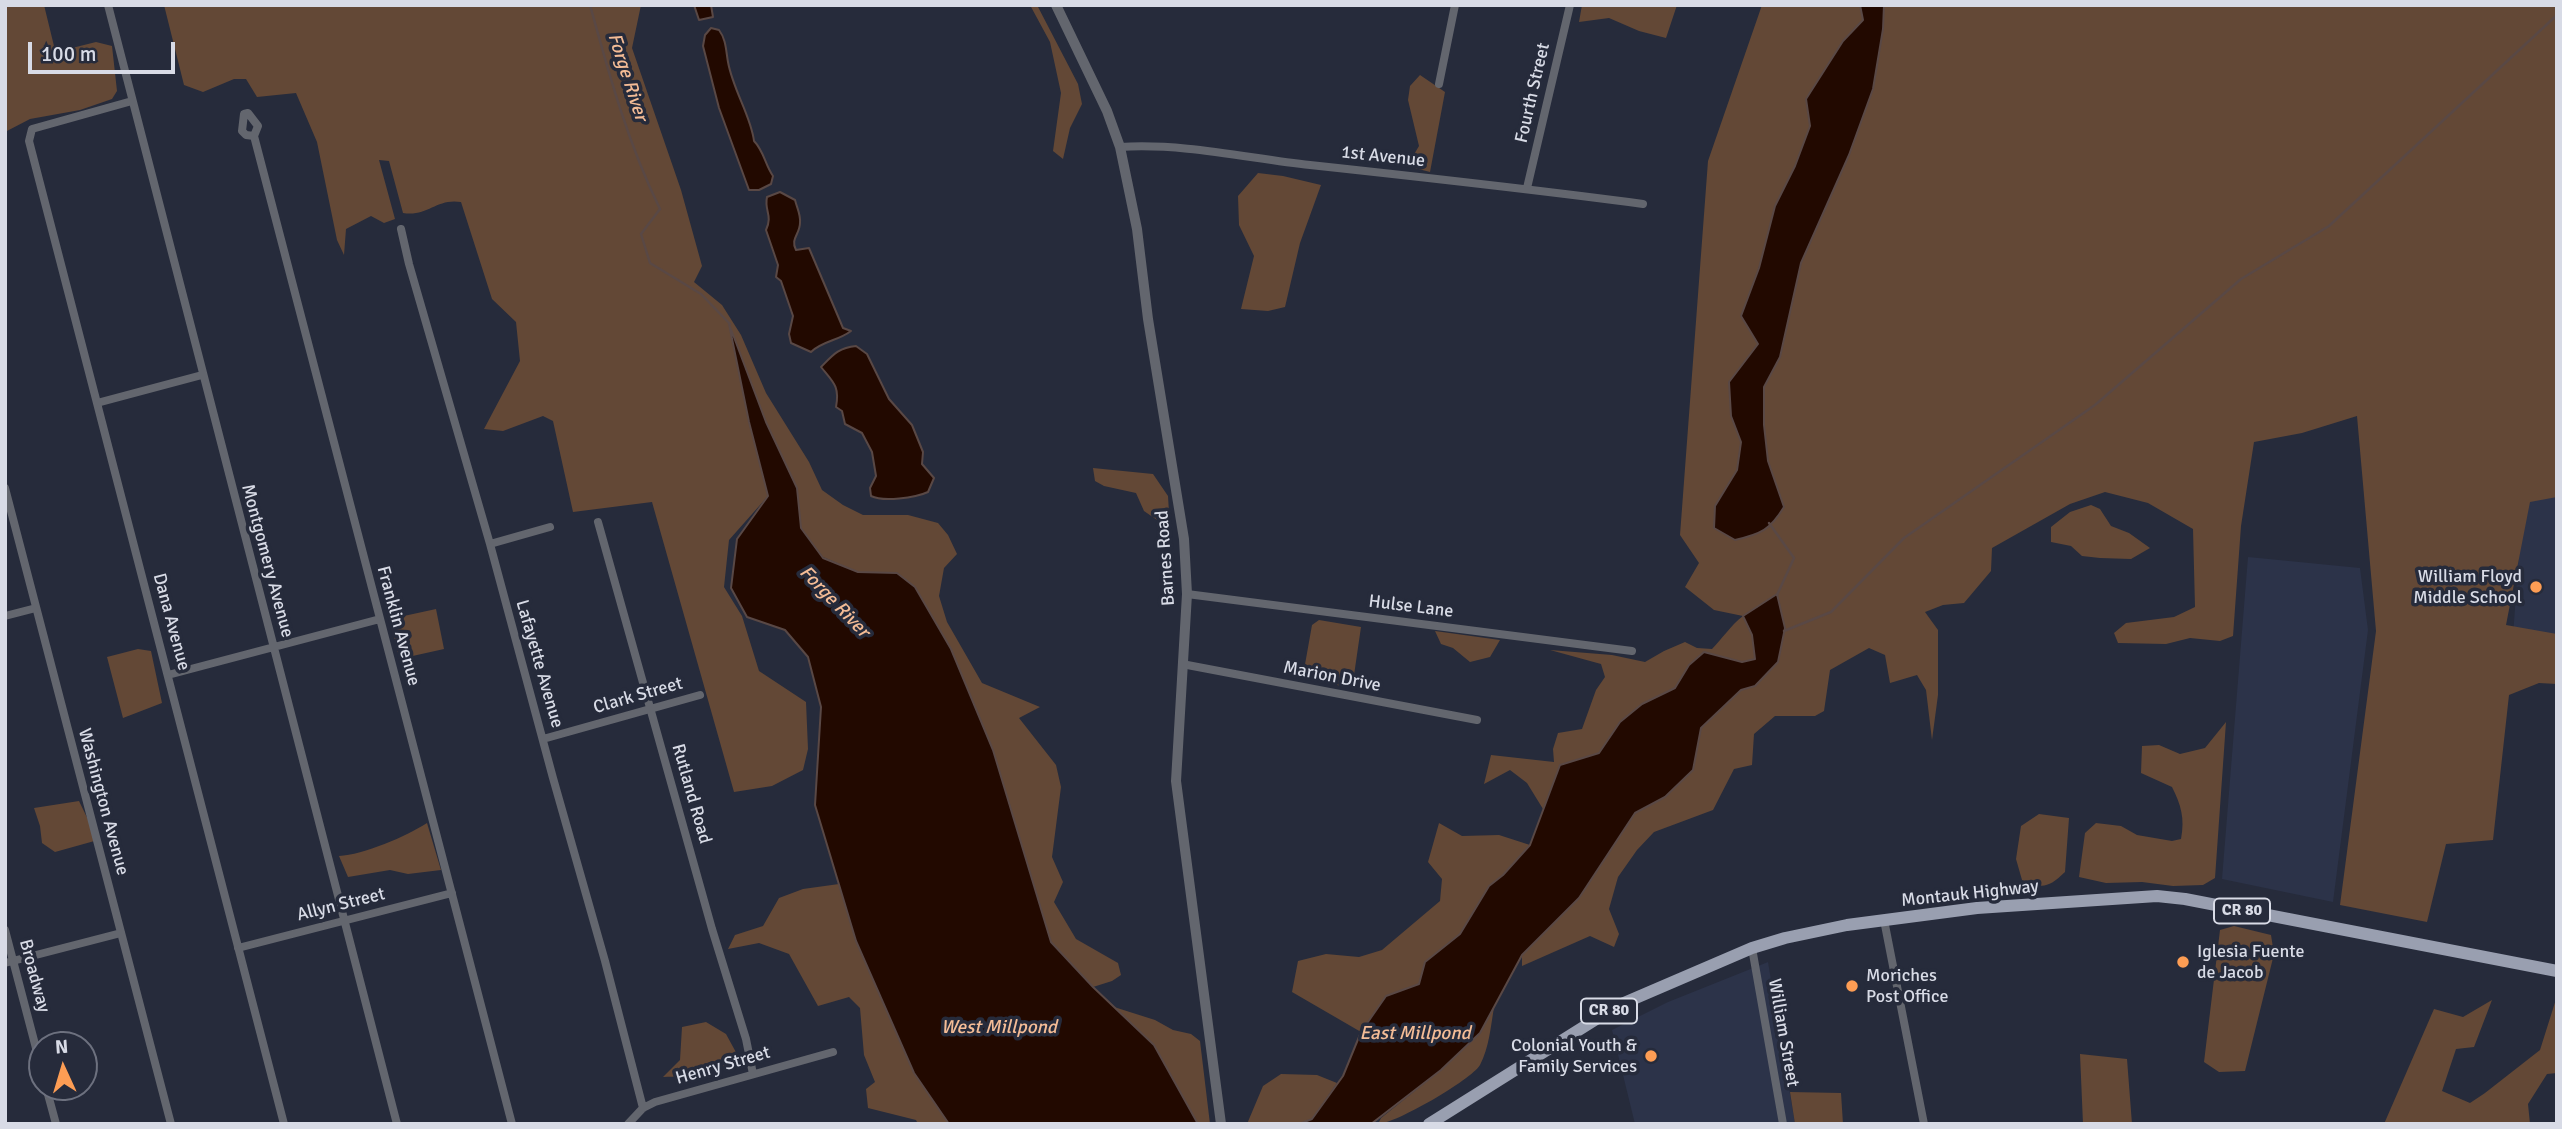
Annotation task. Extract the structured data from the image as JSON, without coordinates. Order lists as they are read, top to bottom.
{
  "streets": {
    "main road": ["Montauk Highway", "CR 80"],
    "street": [
      "Fourth Street",
      "1st Avenue",
      "Barnes Road",
      "Montgomery Avenue",
      "Hulse Lane",
      "Dana Avenue",
      "Franklin Avenue",
      "Lafayette Avenue",
      "Marion Drive",
      "Clark Street",
      "Rutland Road",
      "Washington Avenue",
      "Allyn Street",
      "Broadway",
      "William Street",
      "Henry Street"
    ]
  },
  "crossings": [
    ["Fourth Street", "1st Avenue"],
    ["1st Avenue", "Barnes Road"],
    ["Barnes Road", "Hulse Lane"],
    ["Barnes Road", "Marion Drive"],
    ["Montgomery Avenue", "Dana Avenue"],
    ["Montgomery Avenue", "Allyn Street"],
    ["Dana Avenue", "Allyn Street"],
    ["Franklin Avenue", "Allyn Street"],
    ["Lafayette Avenue", "Clark Street"],
    ["Lafayette Avenue", "Henry Street"],
    ["Clark Street", "Rutland Road"],
    ["Rutland Road", "Henry Street"],
    ["Montauk Highway", "William Street"]
  ],
  "water": ["Forge River", "West Millpond", "East Millpond"],
  "places": [
    "William Floyd Middle School",
    "Iglesia Fuente de Jacob",
    "Moriches Post Office",
    "Colonial Youth & Family Services"
  ],
  "scale_bar": "100 m",
  "north": "top"
}
